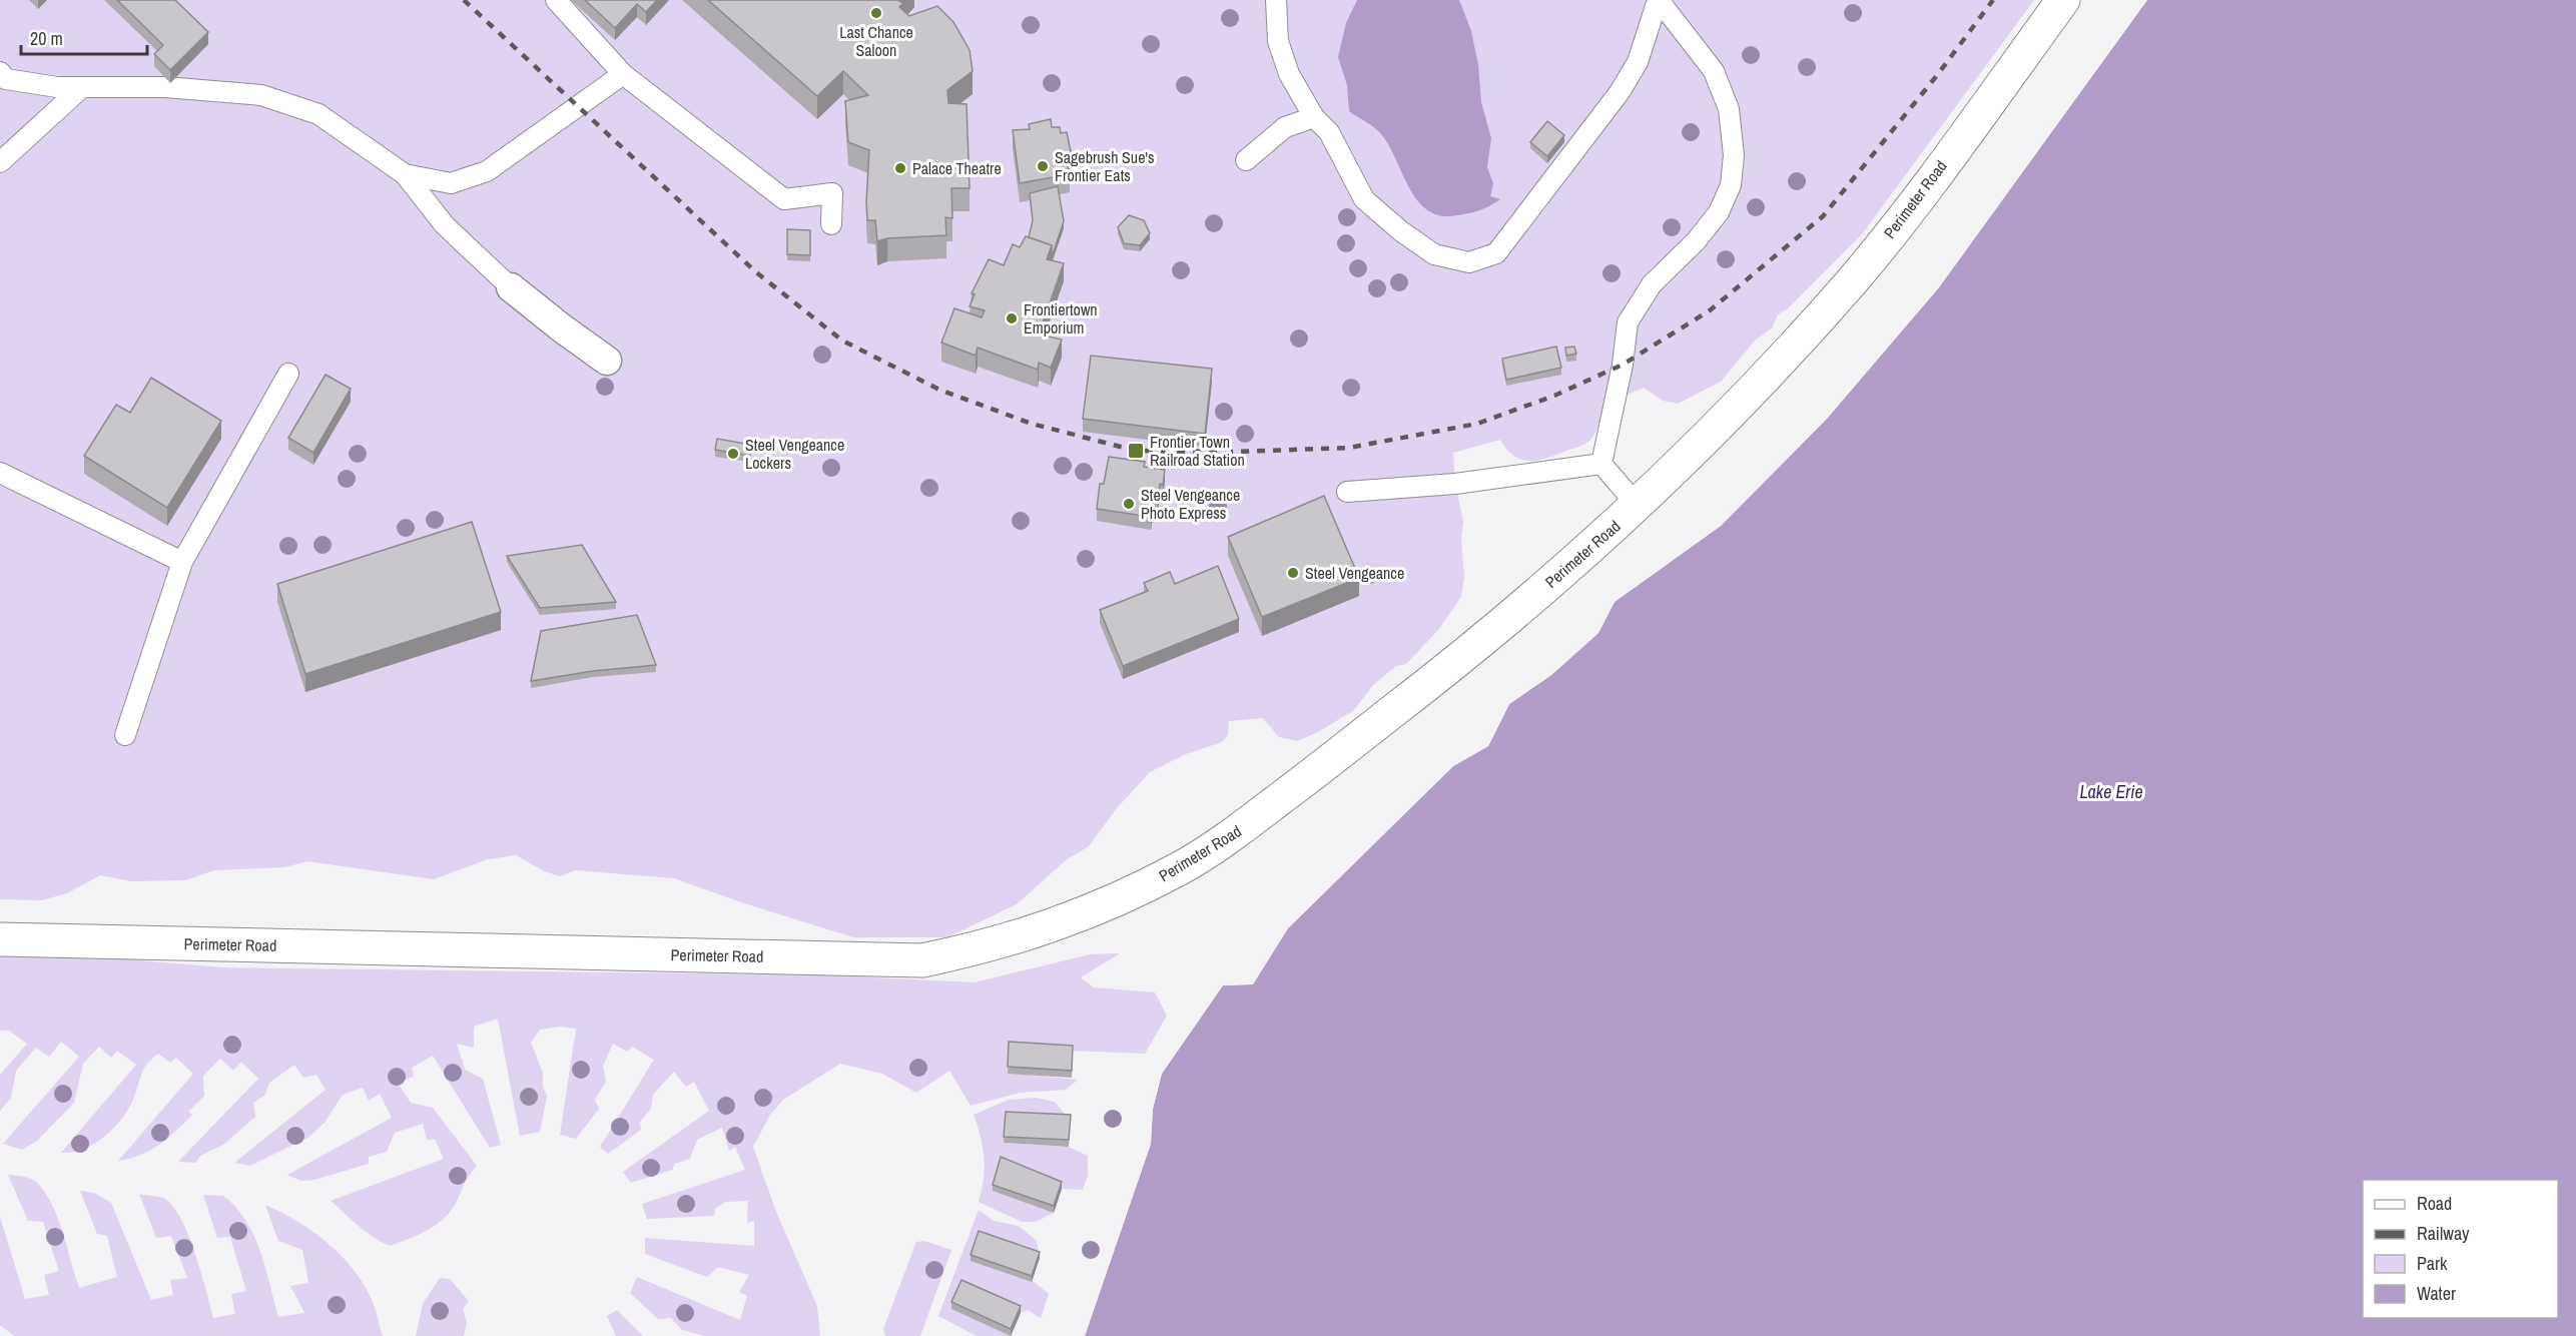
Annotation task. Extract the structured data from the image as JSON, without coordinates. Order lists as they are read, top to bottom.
{
  "streets": {
    "street": ["Perimeter Road"]
  },
  "water": ["Lake Erie"],
  "places": {
    "other": [
      "Last Chance Saloon",
      "Sagebrush Sue's Frontier Eats",
      "Palace Theatre",
      "Frontiertown Emporium",
      "Steel Vengeance Lockers",
      "Steel Vengeance Photo Express",
      "Steel Vengeance"
    ],
    "transit": ["Frontier Town Railroad Station"]
  },
  "legend": [
    "Road",
    "Railway",
    "Park",
    "Water"
  ],
  "scale_bar": "20 m"
}
